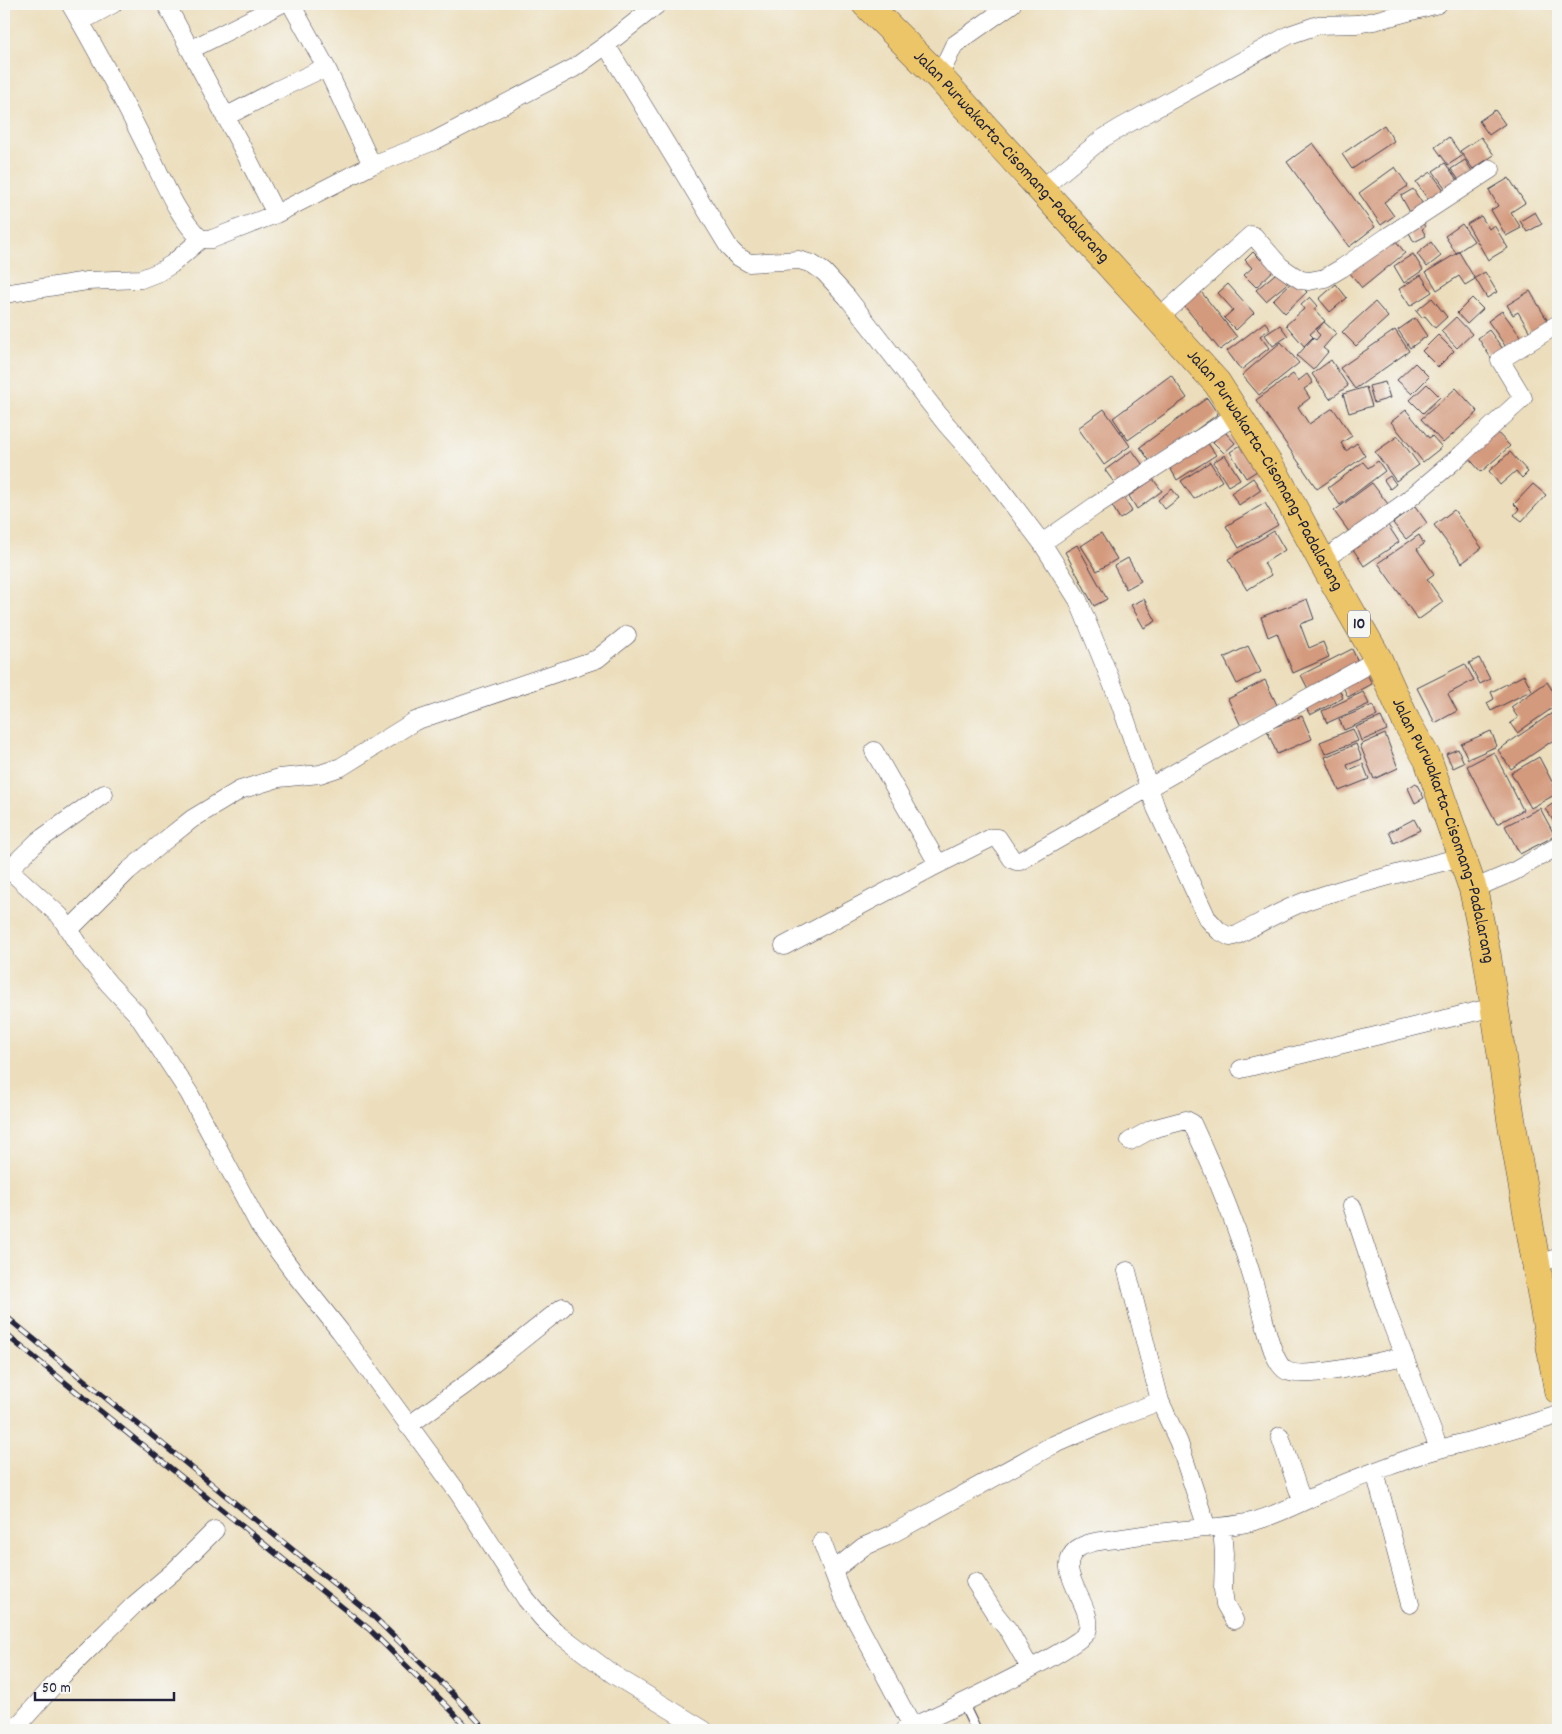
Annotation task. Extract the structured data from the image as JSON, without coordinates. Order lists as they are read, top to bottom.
{
  "streets": {
    "highway": ["Jalan Purwakarta–Cisomang–Padalarang", "10"]
  },
  "scale_bar": "50 m"
}
